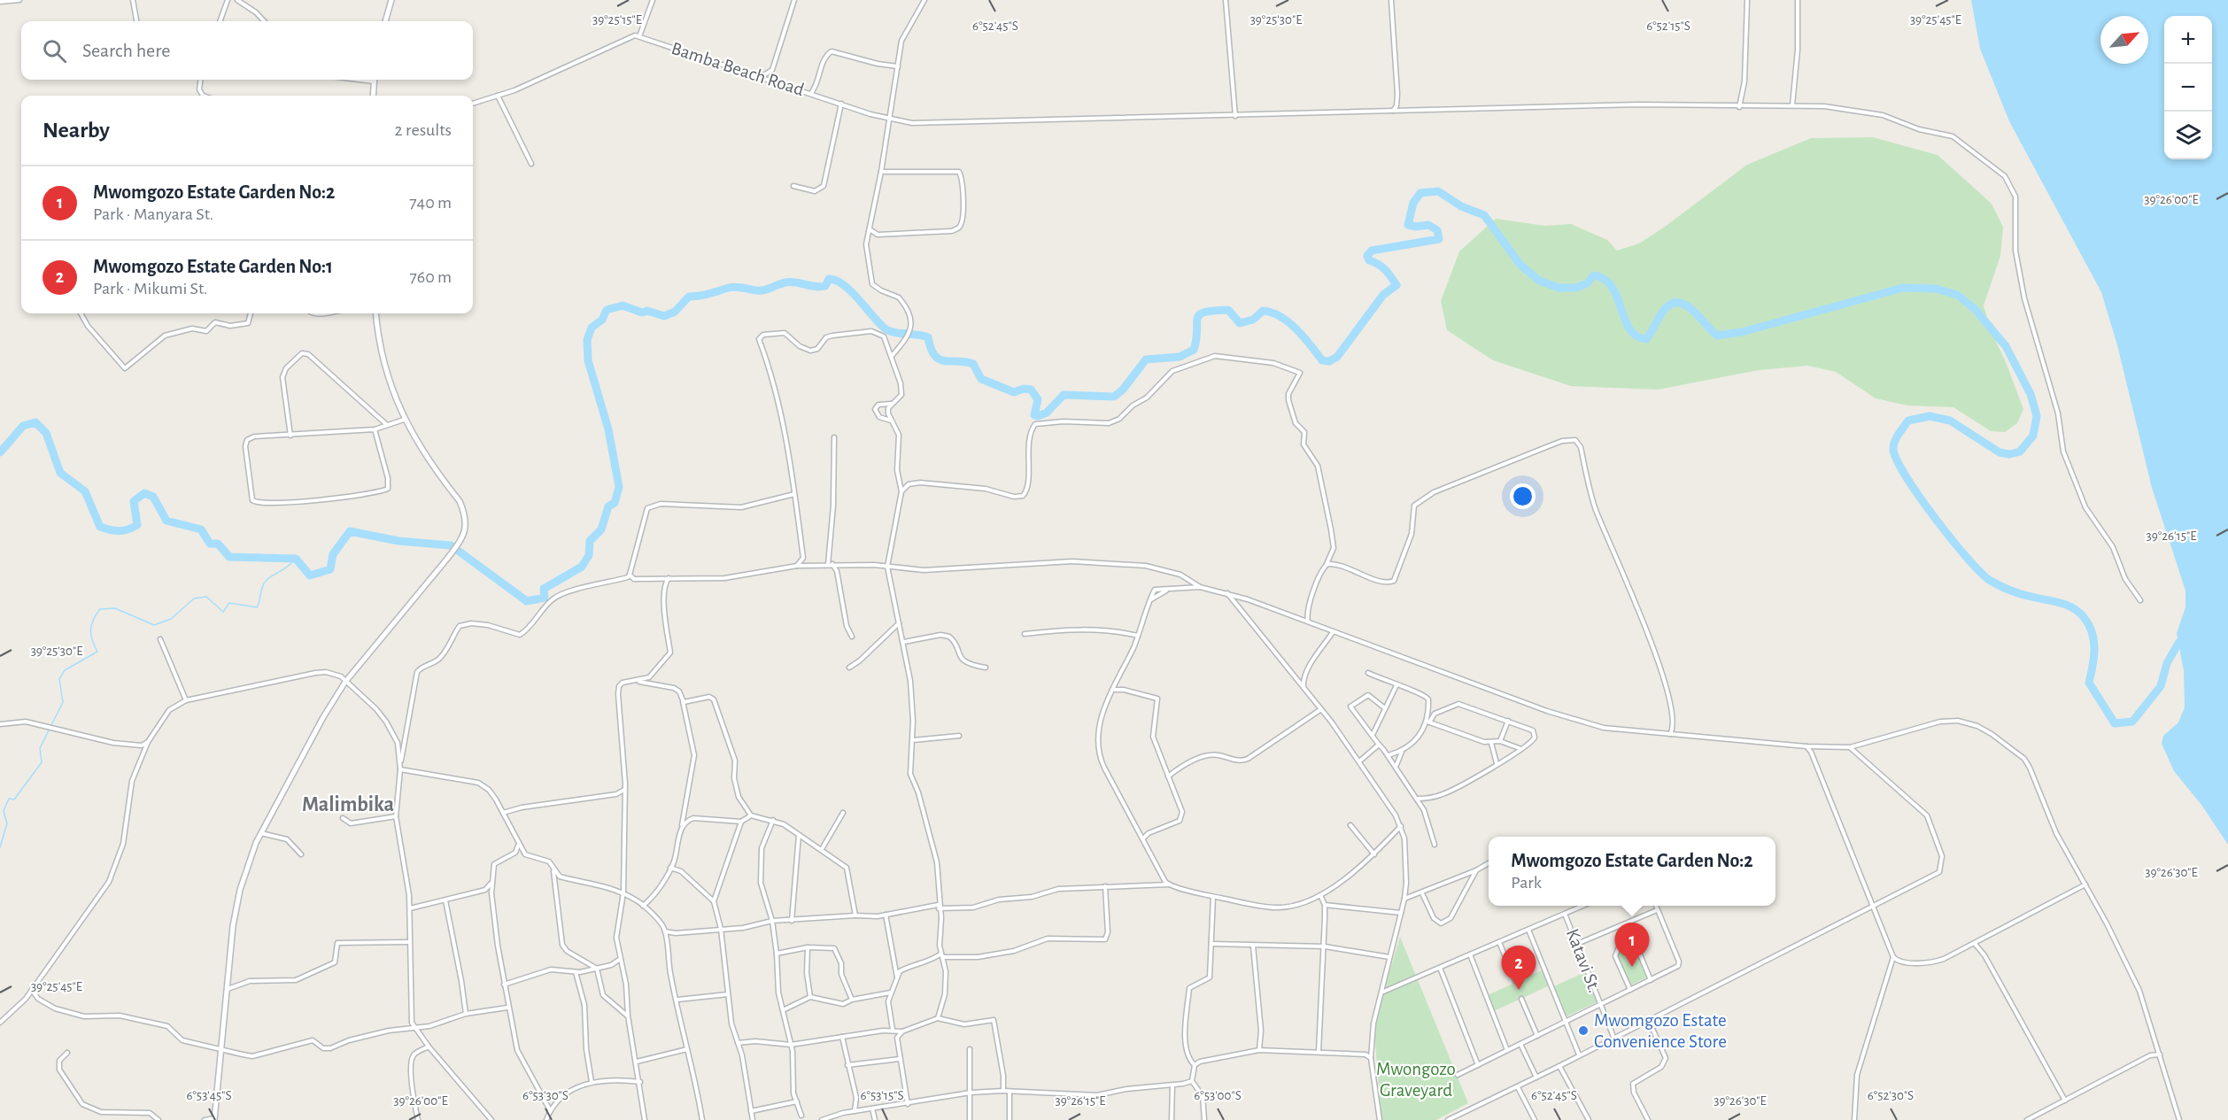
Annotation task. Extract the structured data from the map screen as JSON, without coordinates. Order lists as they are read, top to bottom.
{
  "streets": {
    "street": ["Bamba Beach Road", "Katavi St."]
  },
  "districts": ["Malimbika"],
  "parks": ["Mwongozo Graveyard"],
  "places": ["Mwomgozo Estate Convenience Store"],
  "north": "top right",
  "page": {
    "map_buttons": ["+", "−"],
    "search": "Search here",
    "heading": ["Nearby", "2 results"],
    "list": [
      {
        "mark": "1",
        "name": "Mwomgozo Estate Garden No:2",
        "note": "Park · Manyara St.",
        "value": "740 m"
      },
      {
        "mark": "2",
        "name": "Mwomgozo Estate Garden No:1",
        "note": "Park · Mikumi St.",
        "value": "760 m"
      }
    ],
    "popup": ["Mwomgozo Estate Garden No:2", "Park"],
    "pins": ["1", "2"]
  },
  "coordinates": [
    "39°25'15\"E",
    "39°25'45\"E",
    "39°25'30\"E",
    "6°52'45\"S",
    "6°52'15\"S",
    "39°26'00\"E",
    "39°26'15\"E",
    "39°26'30\"E",
    "6°53'45\"S",
    "6°53'30\"S",
    "6°53'15\"S",
    "6°53'00\"S",
    "6°52'30\"S"
  ]
}
